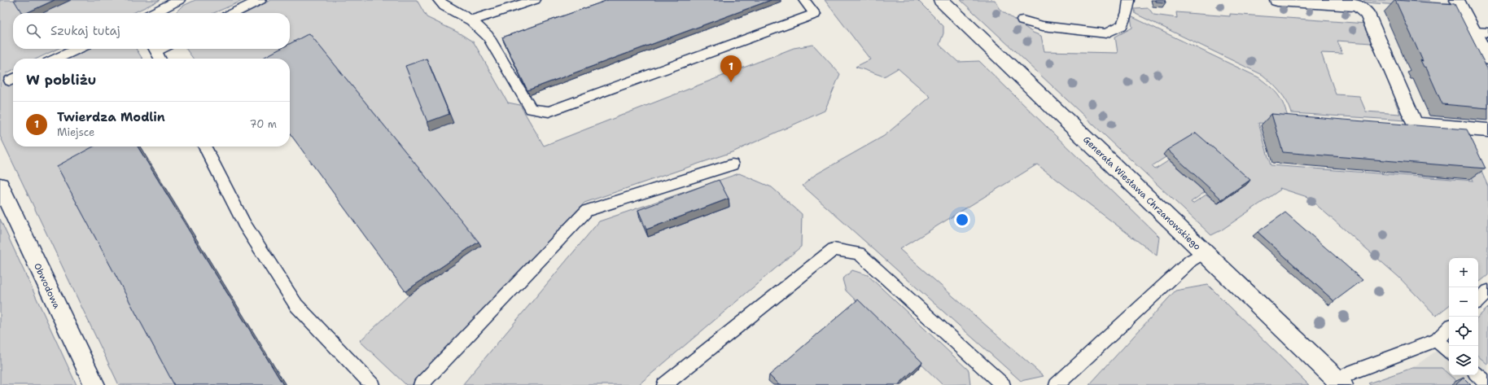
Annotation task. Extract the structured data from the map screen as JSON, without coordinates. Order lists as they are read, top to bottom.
{
  "streets": {
    "street": ["Generała Wiesława Chrzanowskiego", "Obwodowa"]
  },
  "page": {
    "search": "Szukaj tutaj",
    "pins": "1",
    "heading": "W pobliżu",
    "list": [
      {
        "mark": "1",
        "name": "Twierdza Modlin",
        "note": "Miejsce",
        "value": "70 m"
      }
    ],
    "map_buttons": ["+", "−"]
  }
}
